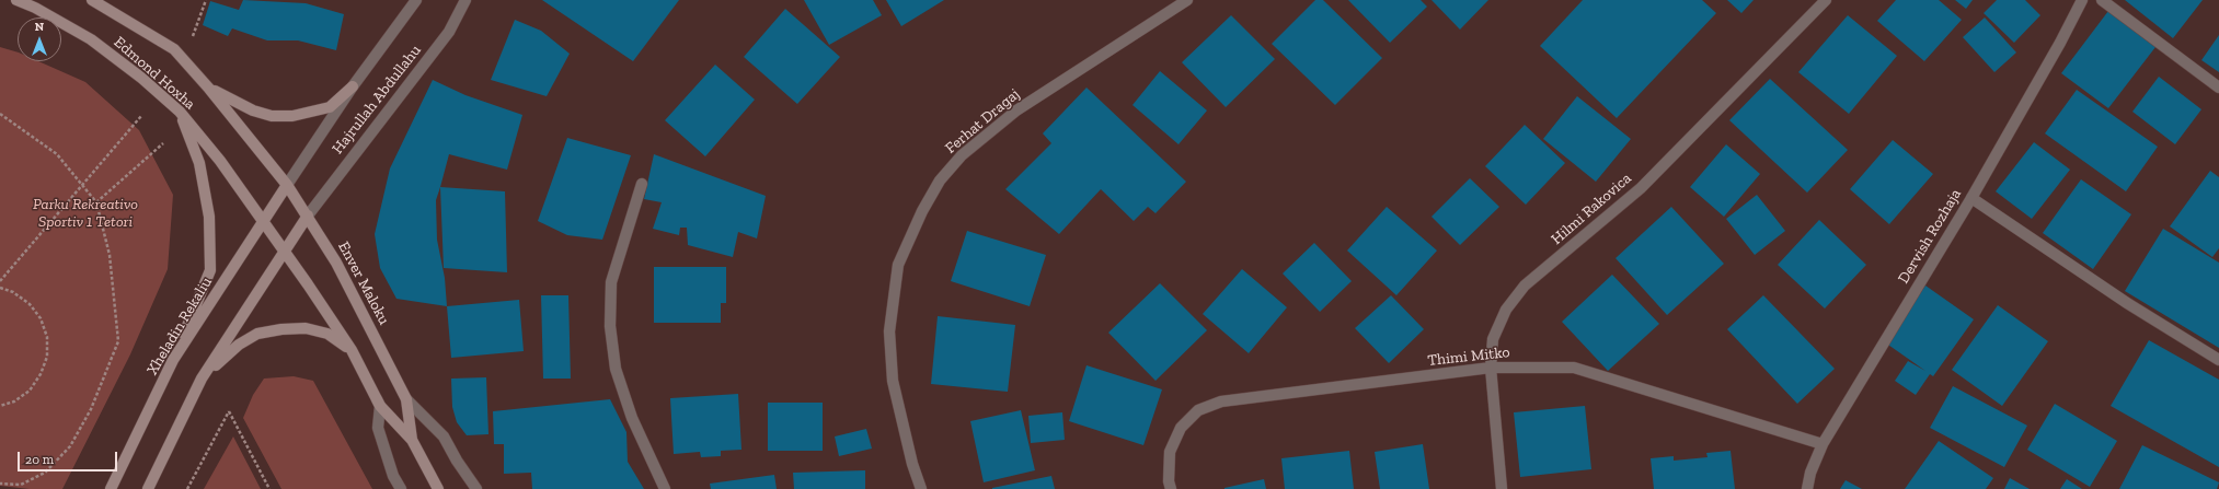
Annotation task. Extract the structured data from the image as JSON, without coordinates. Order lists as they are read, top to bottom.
{
  "streets": {
    "main road": ["Edmond Hoxha", "Enver Maloku", "Xheladin Rekaliu"],
    "street": [
      "Hajrullah Abdullahu",
      "Ferhat Dragaj",
      "Hilmi Rakovica",
      "Dervish Rozhaja",
      "Thimi Mitko"
    ]
  },
  "crossings": [
    ["Edmond Hoxha", "Hajrullah Abdullahu"],
    ["Edmond Hoxha", "Enver Maloku"],
    ["Edmond Hoxha", "Xheladin Rekaliu"],
    ["Hajrullah Abdullahu", "Enver Maloku"],
    ["Hajrullah Abdullahu", "Xheladin Rekaliu"],
    ["Hilmi Rakovica", "Thimi Mitko"],
    ["Dervish Rozhaja", "Thimi Mitko"],
    ["Enver Maloku", "Xheladin Rekaliu"]
  ],
  "parks": ["Parku Rekreativo Sportiv 1 Tetori"],
  "scale_bar": "20 m",
  "north": "top"
}
